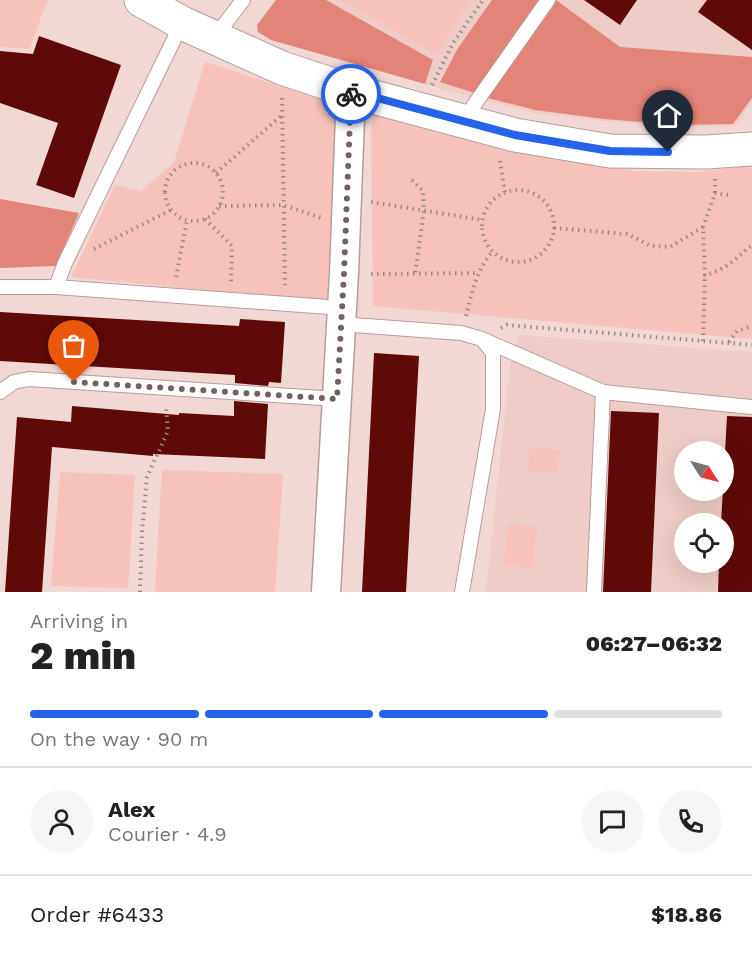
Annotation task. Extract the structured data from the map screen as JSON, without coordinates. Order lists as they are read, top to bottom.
{
  "north": "bottom right",
  "page": {
    "heading": ["2 min", "Arriving in", "06:27–06:32"],
    "panel": [
      "Alex",
      "Courier · 4.9",
      "Order #6433",
      "$18.86"
    ],
    "bar": "On the way · 90 m"
  }
}
